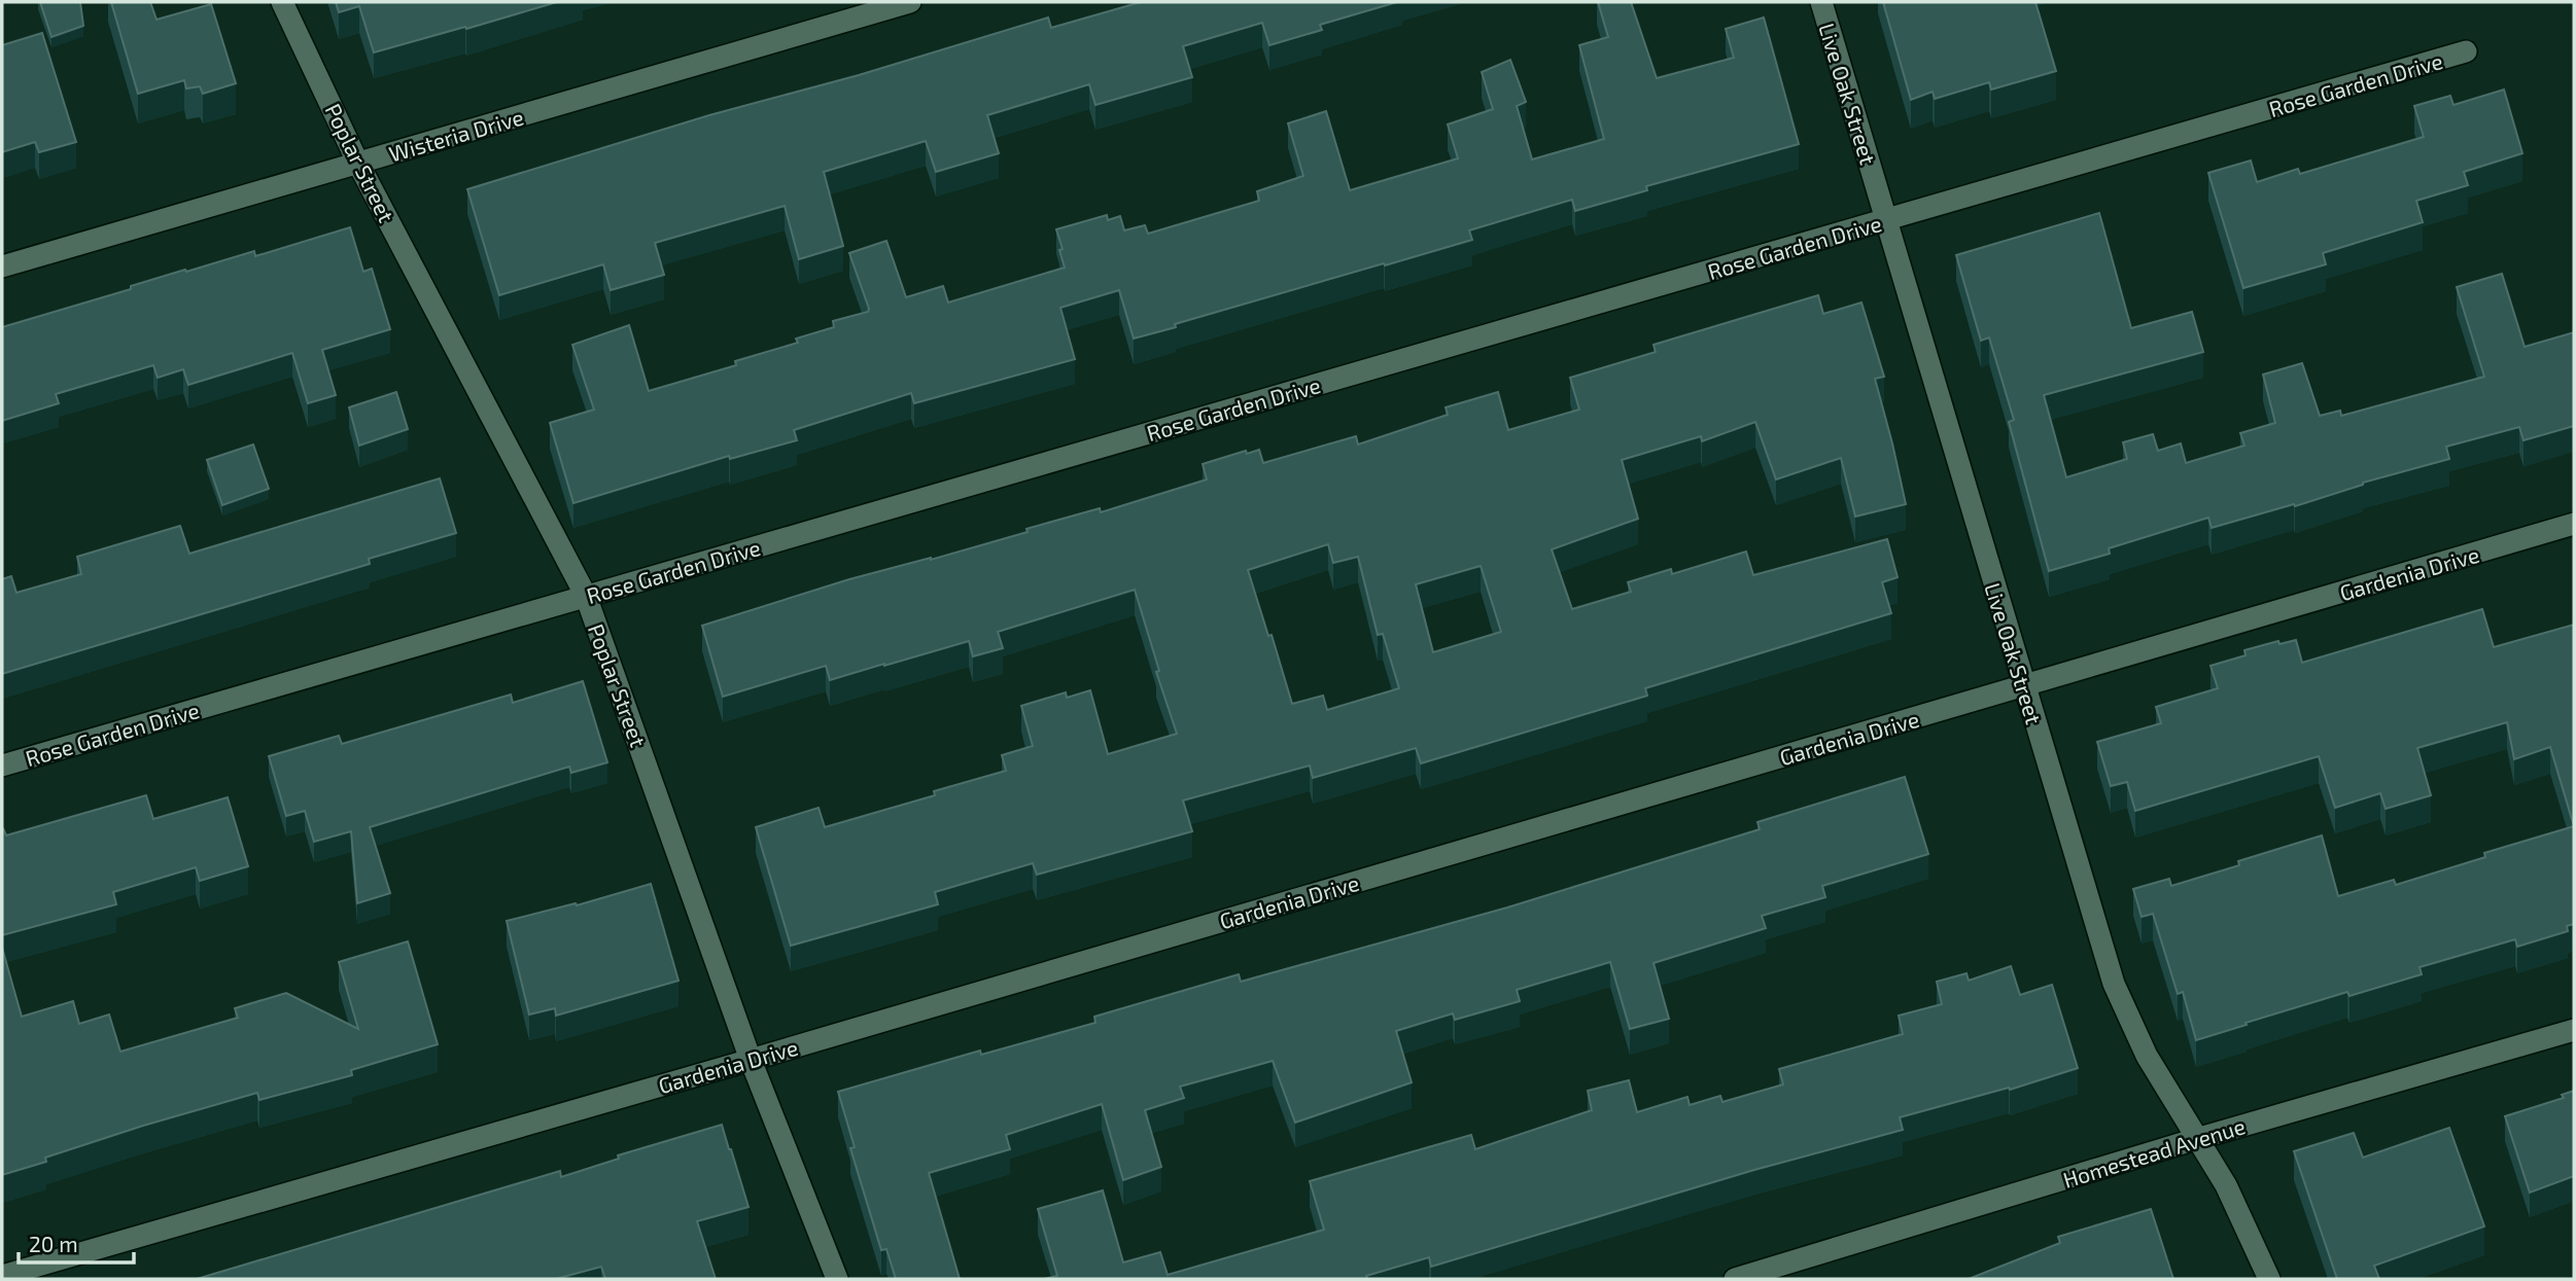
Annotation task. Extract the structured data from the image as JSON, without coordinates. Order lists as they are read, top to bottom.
{
  "streets": {
    "street": [
      "Rose Garden Drive",
      "Live Oak Street",
      "Wisteria Drive",
      "Poplar Street",
      "Gardenia Drive",
      "Homestead Avenue"
    ]
  },
  "crossings": [
    ["Rose Garden Drive", "Live Oak Street"],
    ["Rose Garden Drive", "Poplar Street"],
    ["Live Oak Street", "Gardenia Drive"],
    ["Live Oak Street", "Homestead Avenue"],
    ["Wisteria Drive", "Poplar Street"],
    ["Poplar Street", "Gardenia Drive"]
  ],
  "scale_bar": "20 m"
}
